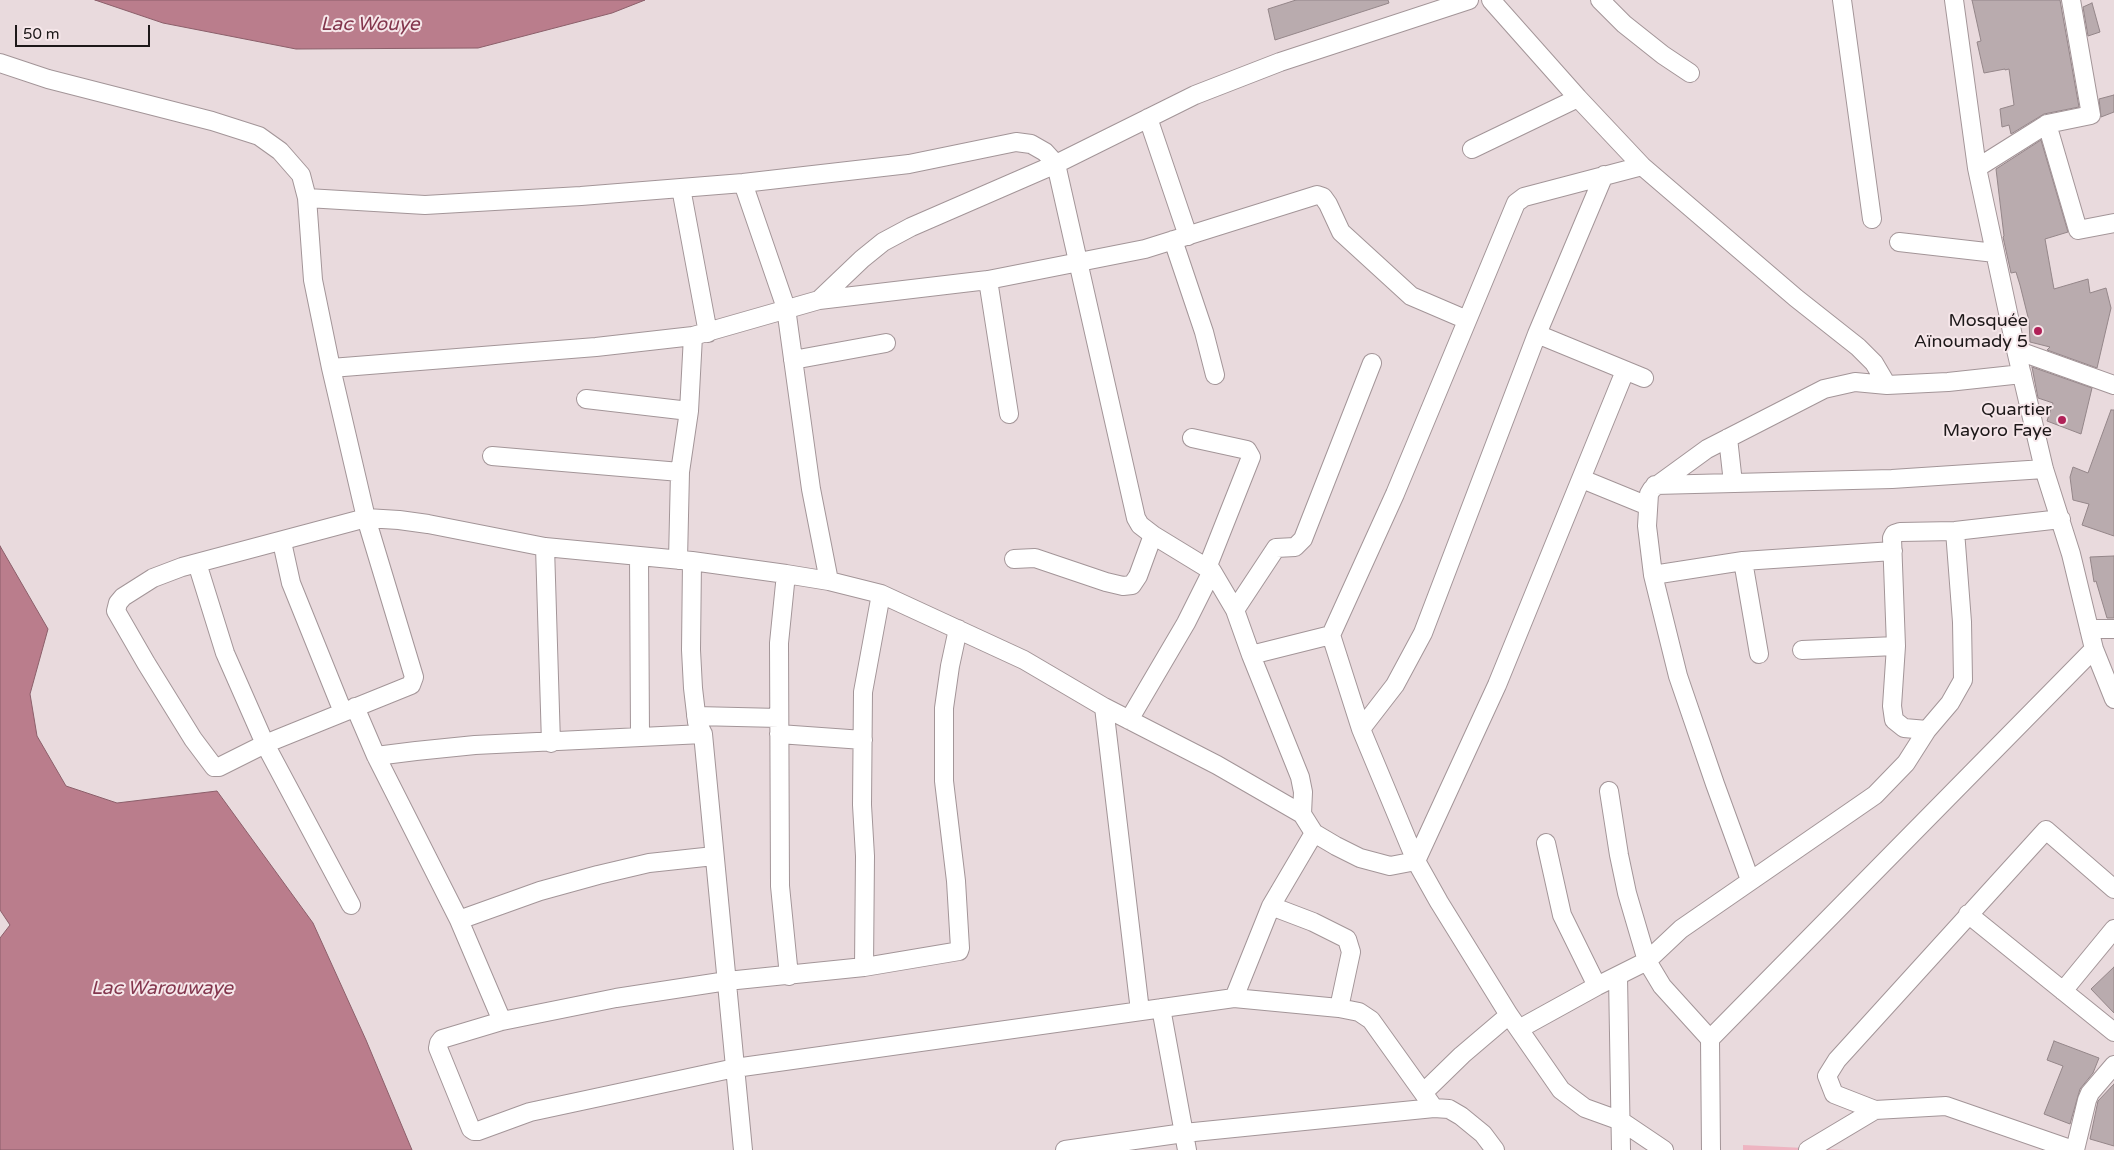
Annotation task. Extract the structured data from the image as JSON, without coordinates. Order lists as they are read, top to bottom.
{
  "water": ["Lac Wouye", "Lac Warouwaye"],
  "places": ["Mosquée Aïnoumady 5", "Quartier Mayoro Faye"],
  "scale_bar": "50 m"
}
